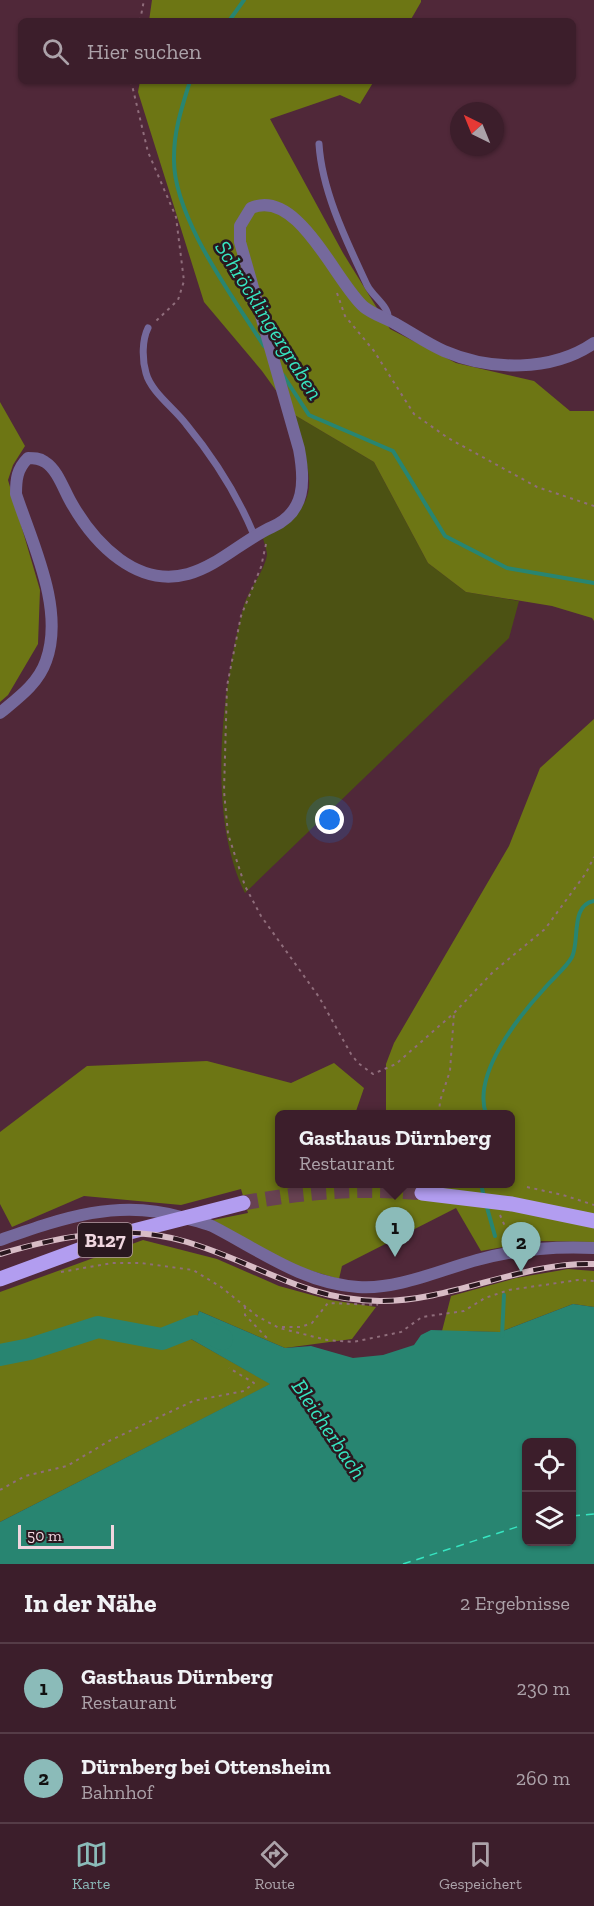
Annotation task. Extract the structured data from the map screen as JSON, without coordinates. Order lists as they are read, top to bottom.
{
  "streets": {
    "main road": ["B127"]
  },
  "water": ["Schröcklingergraben", "Bleicherbach"],
  "scale_bar": "50 m",
  "north": "top left",
  "page": {
    "search": "Hier suchen",
    "popup": ["Gasthaus Dürnberg", "Restaurant"],
    "pins": ["1", "2"],
    "scale": "50 m",
    "heading": ["In der Nähe", "2 Ergebnisse"],
    "list": [
      {
        "mark": "1",
        "name": "Gasthaus Dürnberg",
        "note": "Restaurant",
        "value": "230 m"
      },
      {
        "mark": "2",
        "name": "Dürnberg bei Ottensheim",
        "note": "Bahnhof",
        "value": "260 m"
      }
    ],
    "nav": ["Karte", "Route", "Gespeichert"]
  }
}
